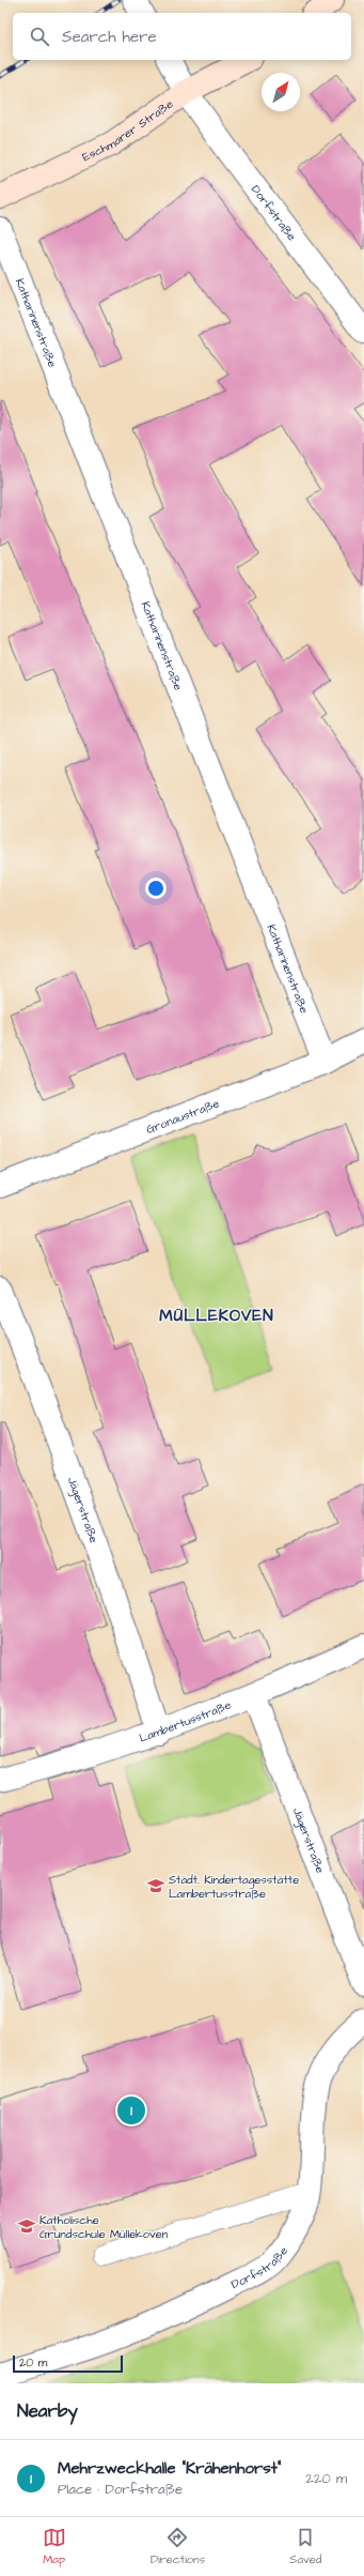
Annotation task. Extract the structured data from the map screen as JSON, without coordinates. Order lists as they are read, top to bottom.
{
  "streets": {
    "street": [
      "Eschmarer Straße",
      "Dorfstraße",
      "Katharinenstraße",
      "Gronaustraße",
      "Jägerstraße",
      "Lambertusstraße"
    ]
  },
  "crossings": [
    ["Eschmarer Straße", "Dorfstraße"],
    ["Katharinenstraße", "Gronaustraße"],
    ["Jägerstraße", "Lambertusstraße"]
  ],
  "districts": ["MÜLLEKOVEN"],
  "places": {
    "school or university": ["Städt. Kindertagesstätte Lambertusstraße", "Katholische Grundschule Müllekoven"]
  },
  "scale_bar": "20 m",
  "north": "top right",
  "page": {
    "search": "Search here",
    "pins": "1",
    "scale": "20 m",
    "heading": "Nearby",
    "list": [
      {
        "mark": "1",
        "name": "Mehrzweckhalle \"Krähenhorst\"",
        "note": "Place · Dorfstraße",
        "value": "220 m"
      }
    ],
    "nav": ["Map", "Directions", "Saved"]
  }
}
